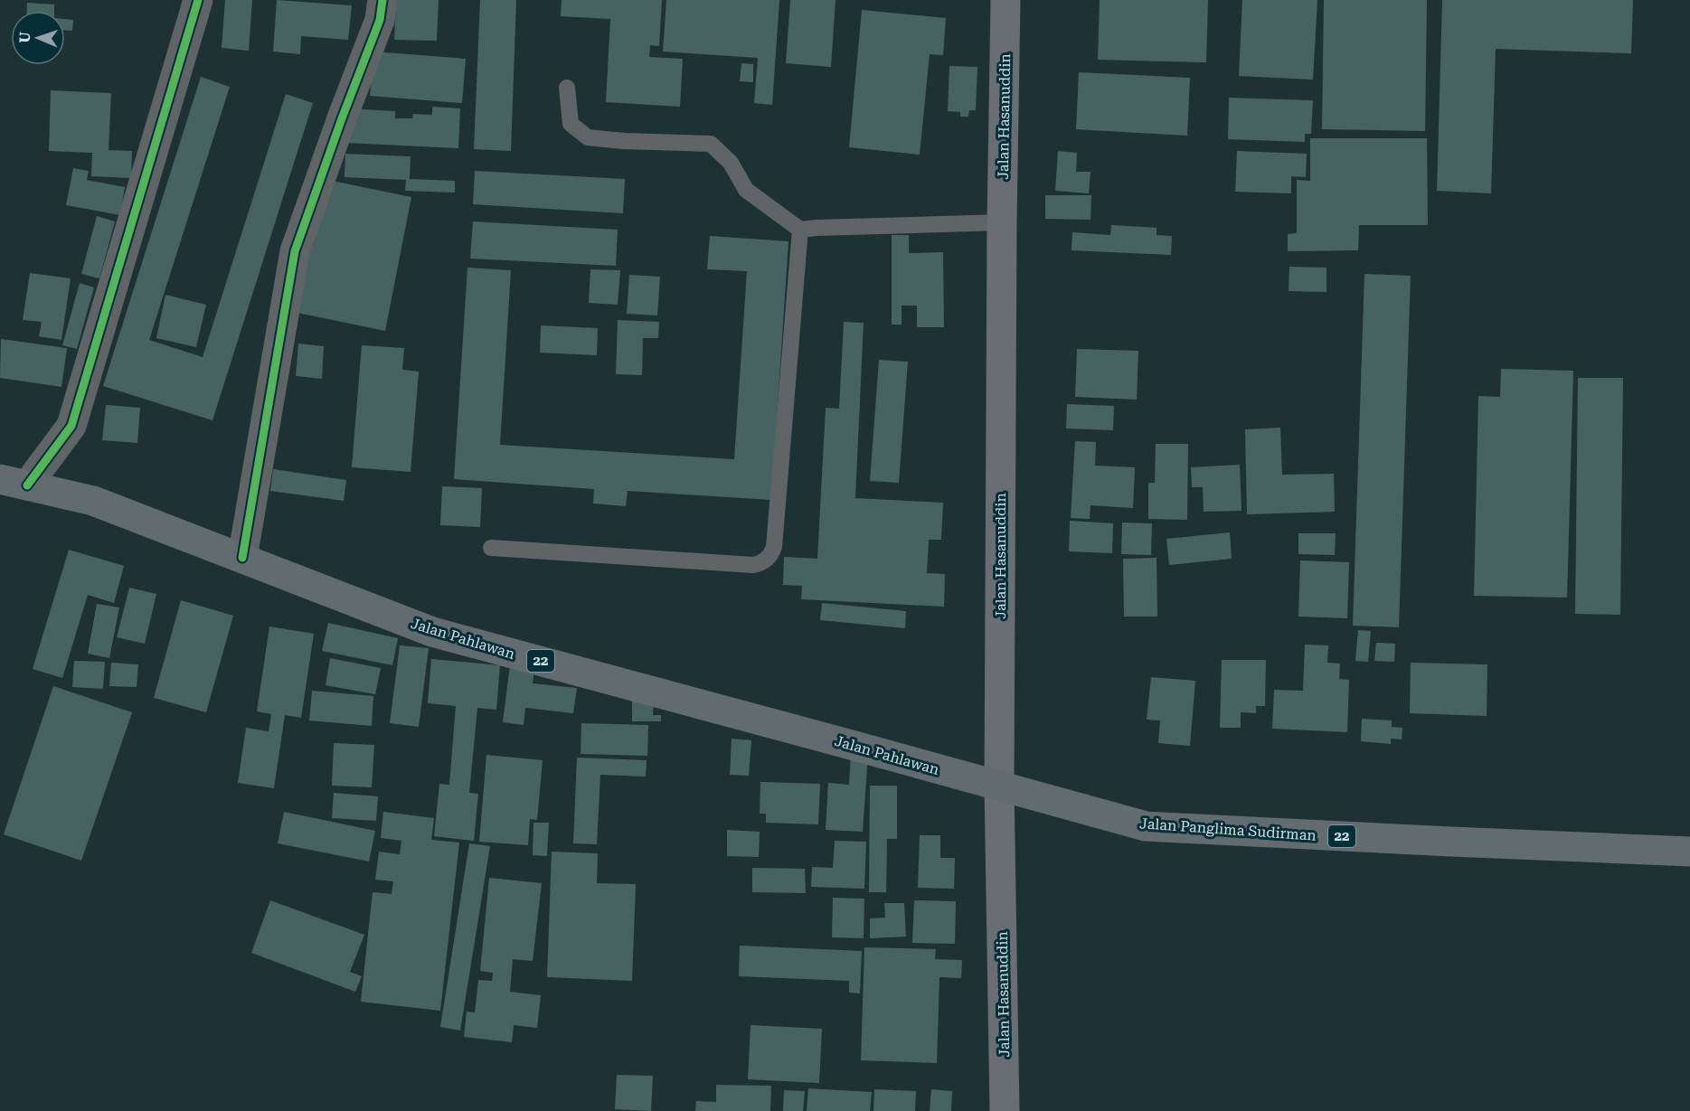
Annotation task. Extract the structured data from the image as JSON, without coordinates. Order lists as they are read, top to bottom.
{
  "streets": {
    "highway": ["Jalan Pahlawan", "22", "Jalan Panglima Sudirman"],
    "main road": ["Jalan Hasanuddin"]
  },
  "crossings": [
    ["Jalan Hasanuddin", "Jalan Pahlawan"],
    ["Jalan Hasanuddin", "Jalan Panglima Sudirman"],
    ["Jalan Pahlawan", "Jalan Panglima Sudirman"]
  ],
  "north": "left"
}
